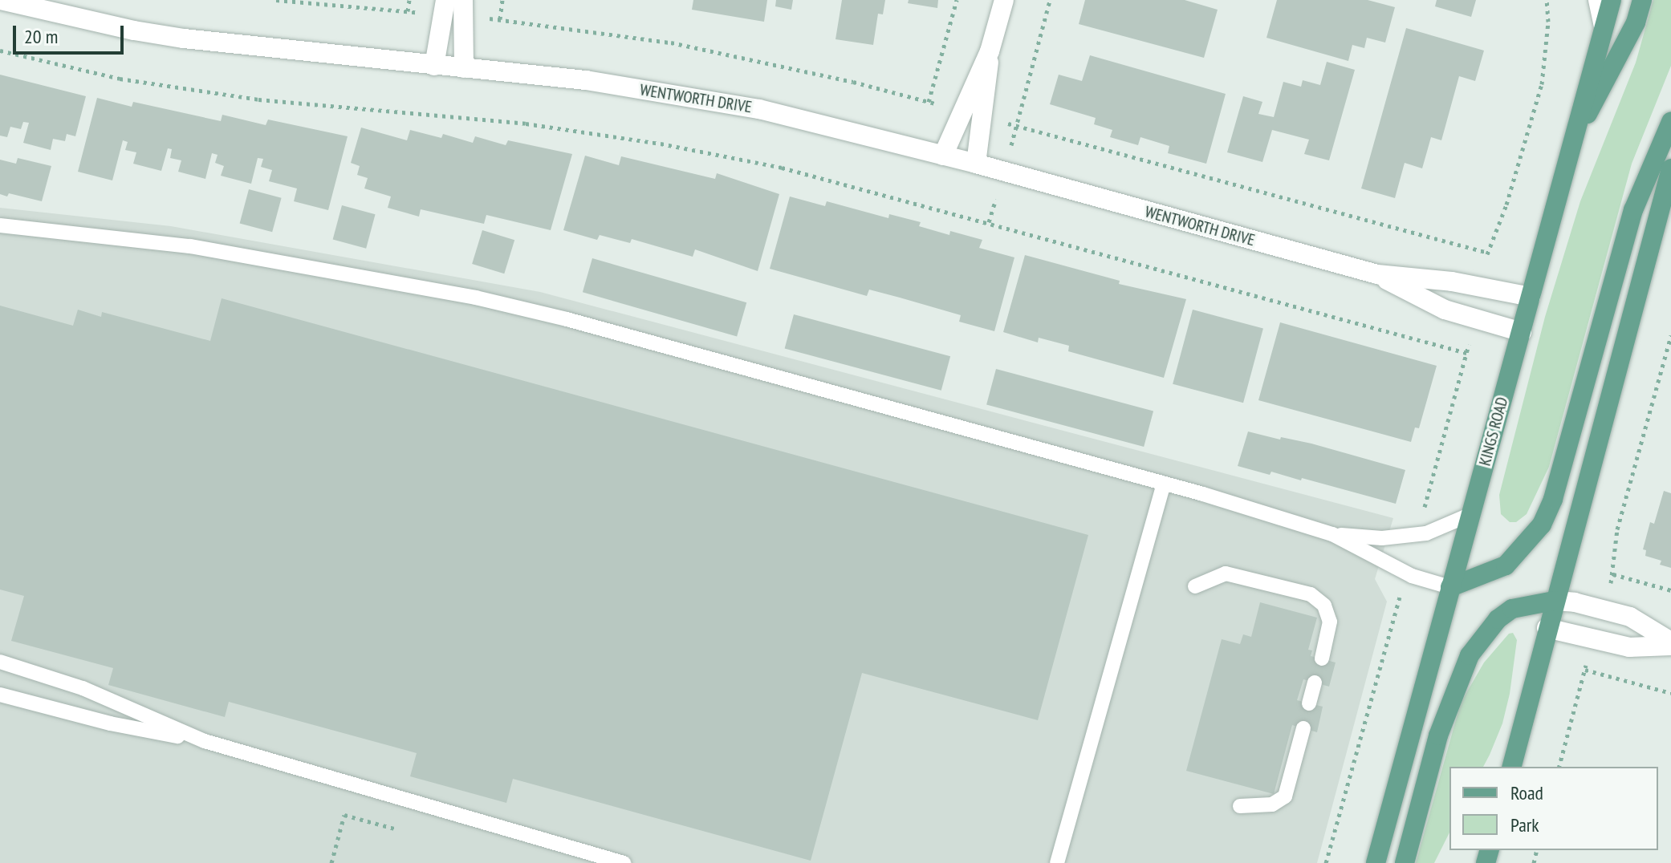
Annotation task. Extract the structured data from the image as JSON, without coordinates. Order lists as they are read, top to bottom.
{
  "streets": {
    "main road": ["KINGS ROAD"],
    "street": ["WENTWORTH DRIVE"]
  },
  "crossings": [
    ["WENTWORTH DRIVE", "KINGS ROAD"]
  ],
  "legend": ["Road", "Park"],
  "scale_bar": "20 m"
}
